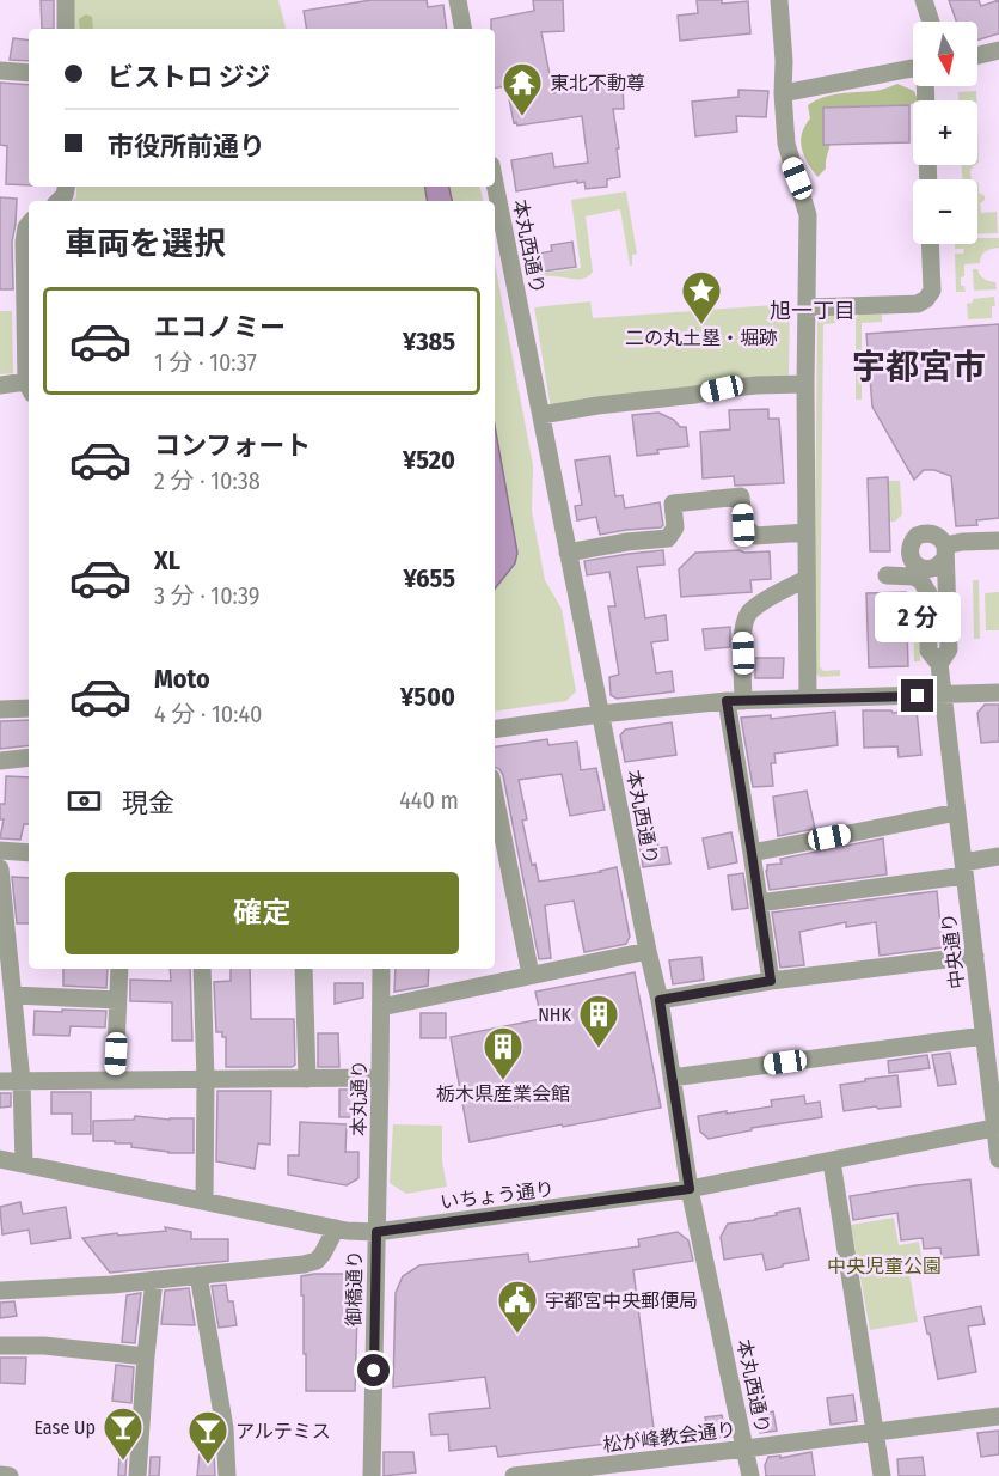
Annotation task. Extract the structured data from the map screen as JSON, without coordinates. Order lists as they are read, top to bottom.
{
  "streets": {
    "street": [
      "本丸西通り",
      "中央通り",
      "本丸通り",
      "いちょう通り",
      "御橋通り",
      "松が峰教会通り"
    ]
  },
  "crossings": [
    ["本丸西通り", "いちょう通り"],
    ["本丸西通り", "松が峰教会通り"],
    ["中央通り", "いちょう通り"],
    ["本丸通り", "いちょう通り"],
    ["本丸通り", "御橋通り"],
    ["いちょう通り", "御橋通り"]
  ],
  "districts": ["旭一丁目", "宇都宮市"],
  "parks": ["中央児童公園"],
  "places": {
    "temple": ["東北不動尊"],
    "place": ["二の丸土塁・堀跡"],
    "building": ["NHK", "栃木県産業会館"],
    "public building": ["宇都宮中央郵便局"],
    "bar": ["Ease Up", "アルテミス"]
  },
  "north": "bottom",
  "page": {
    "map_buttons": ["+", "−"],
    "banner": ["ビストロ ジジ", "市役所前通り"],
    "heading": "車両を選択",
    "list": [
      {
        "name": "エコノミー",
        "note": "1 分 · 10:37",
        "value": "¥385"
      },
      {
        "name": "コンフォート",
        "note": "2 分 · 10:38",
        "value": "¥520"
      },
      {
        "name": "XL",
        "note": "3 分 · 10:39",
        "value": "¥655"
      },
      {
        "name": "Moto",
        "note": "4 分 · 10:40",
        "value": "¥500"
      }
    ],
    "bubble": "2 分",
    "pay": ["現金", "440 m"],
    "buttons": "確定"
  }
}
